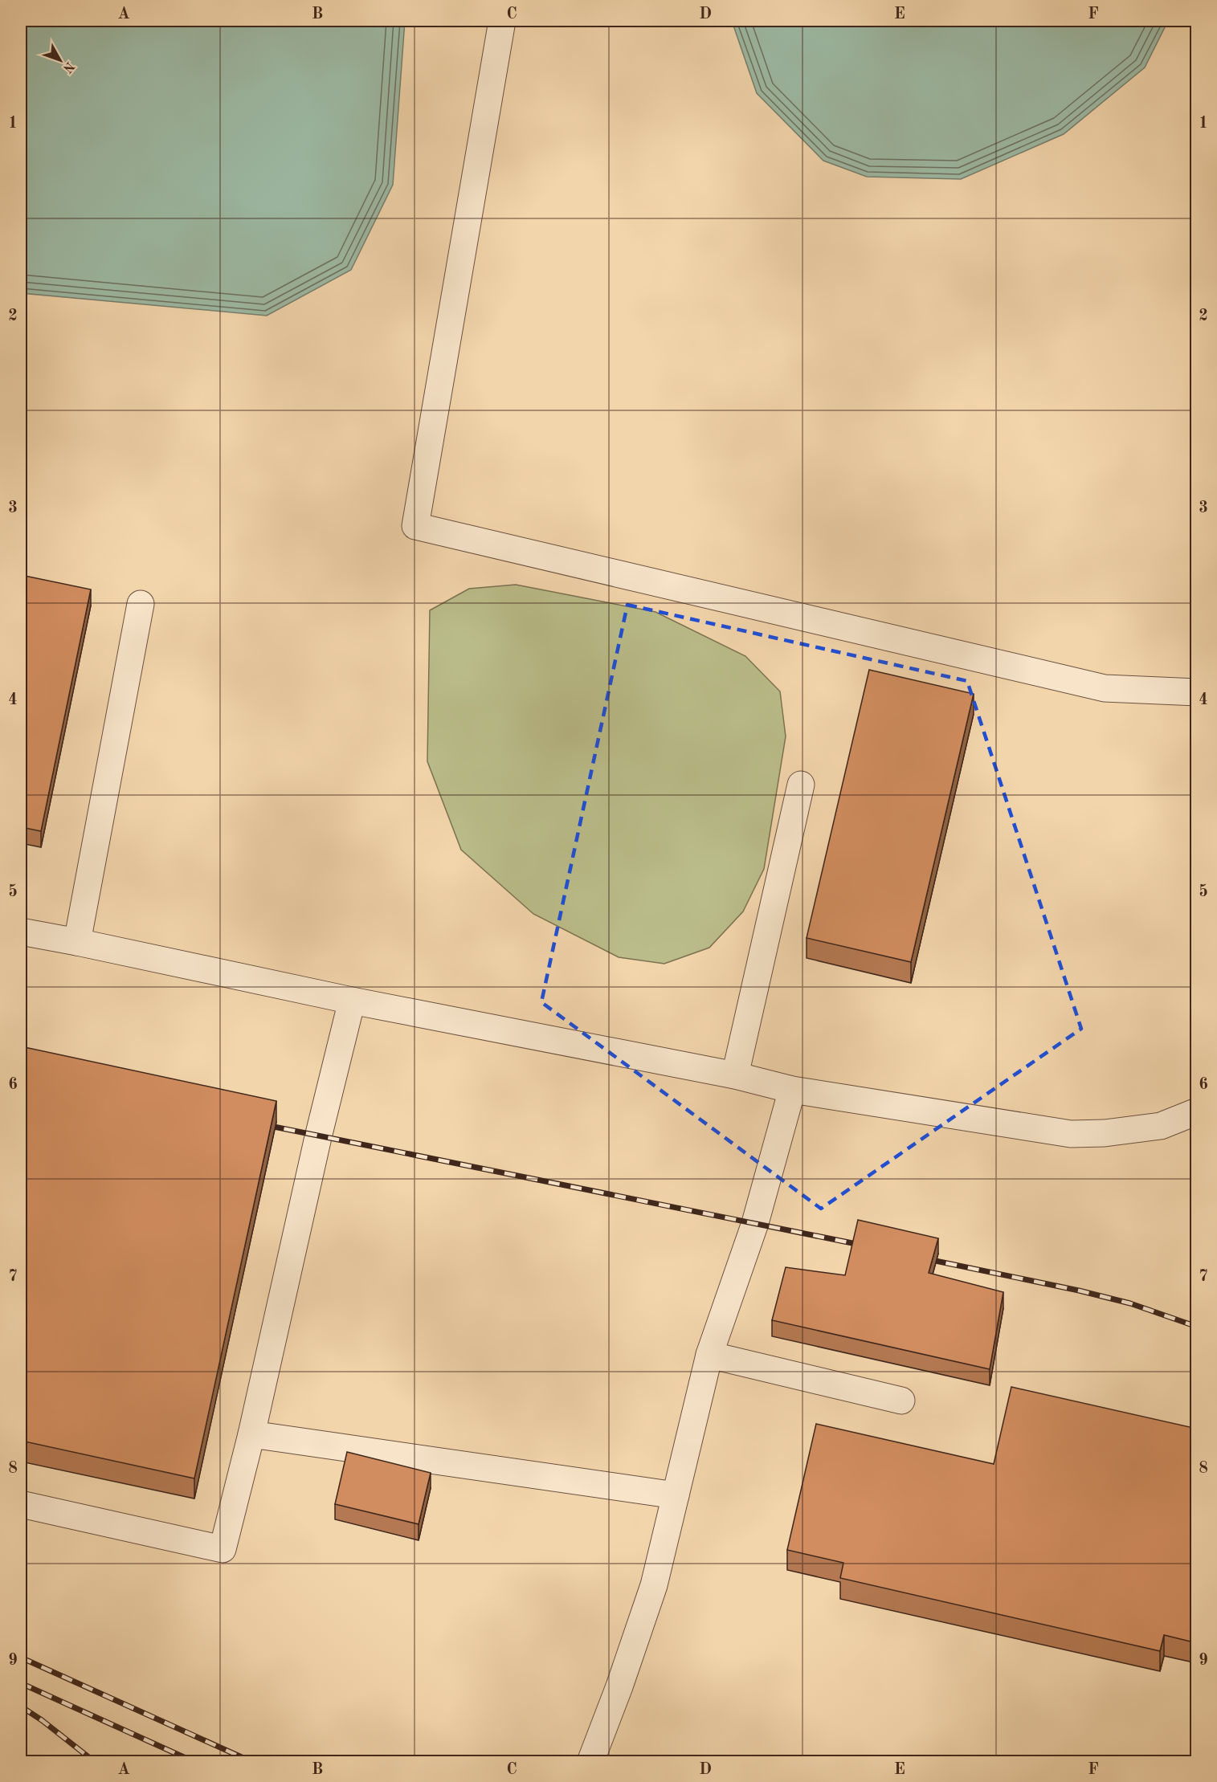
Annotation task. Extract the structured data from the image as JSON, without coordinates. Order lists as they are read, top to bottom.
{
  "north": "bottom right",
  "grid": {
    "columns": [
      "A",
      "B",
      "C",
      "D",
      "E",
      "F"
    ],
    "rows": [
      "1",
      "2",
      "3",
      "4",
      "5",
      "6",
      "7",
      "8",
      "9"
    ]
  }
}
